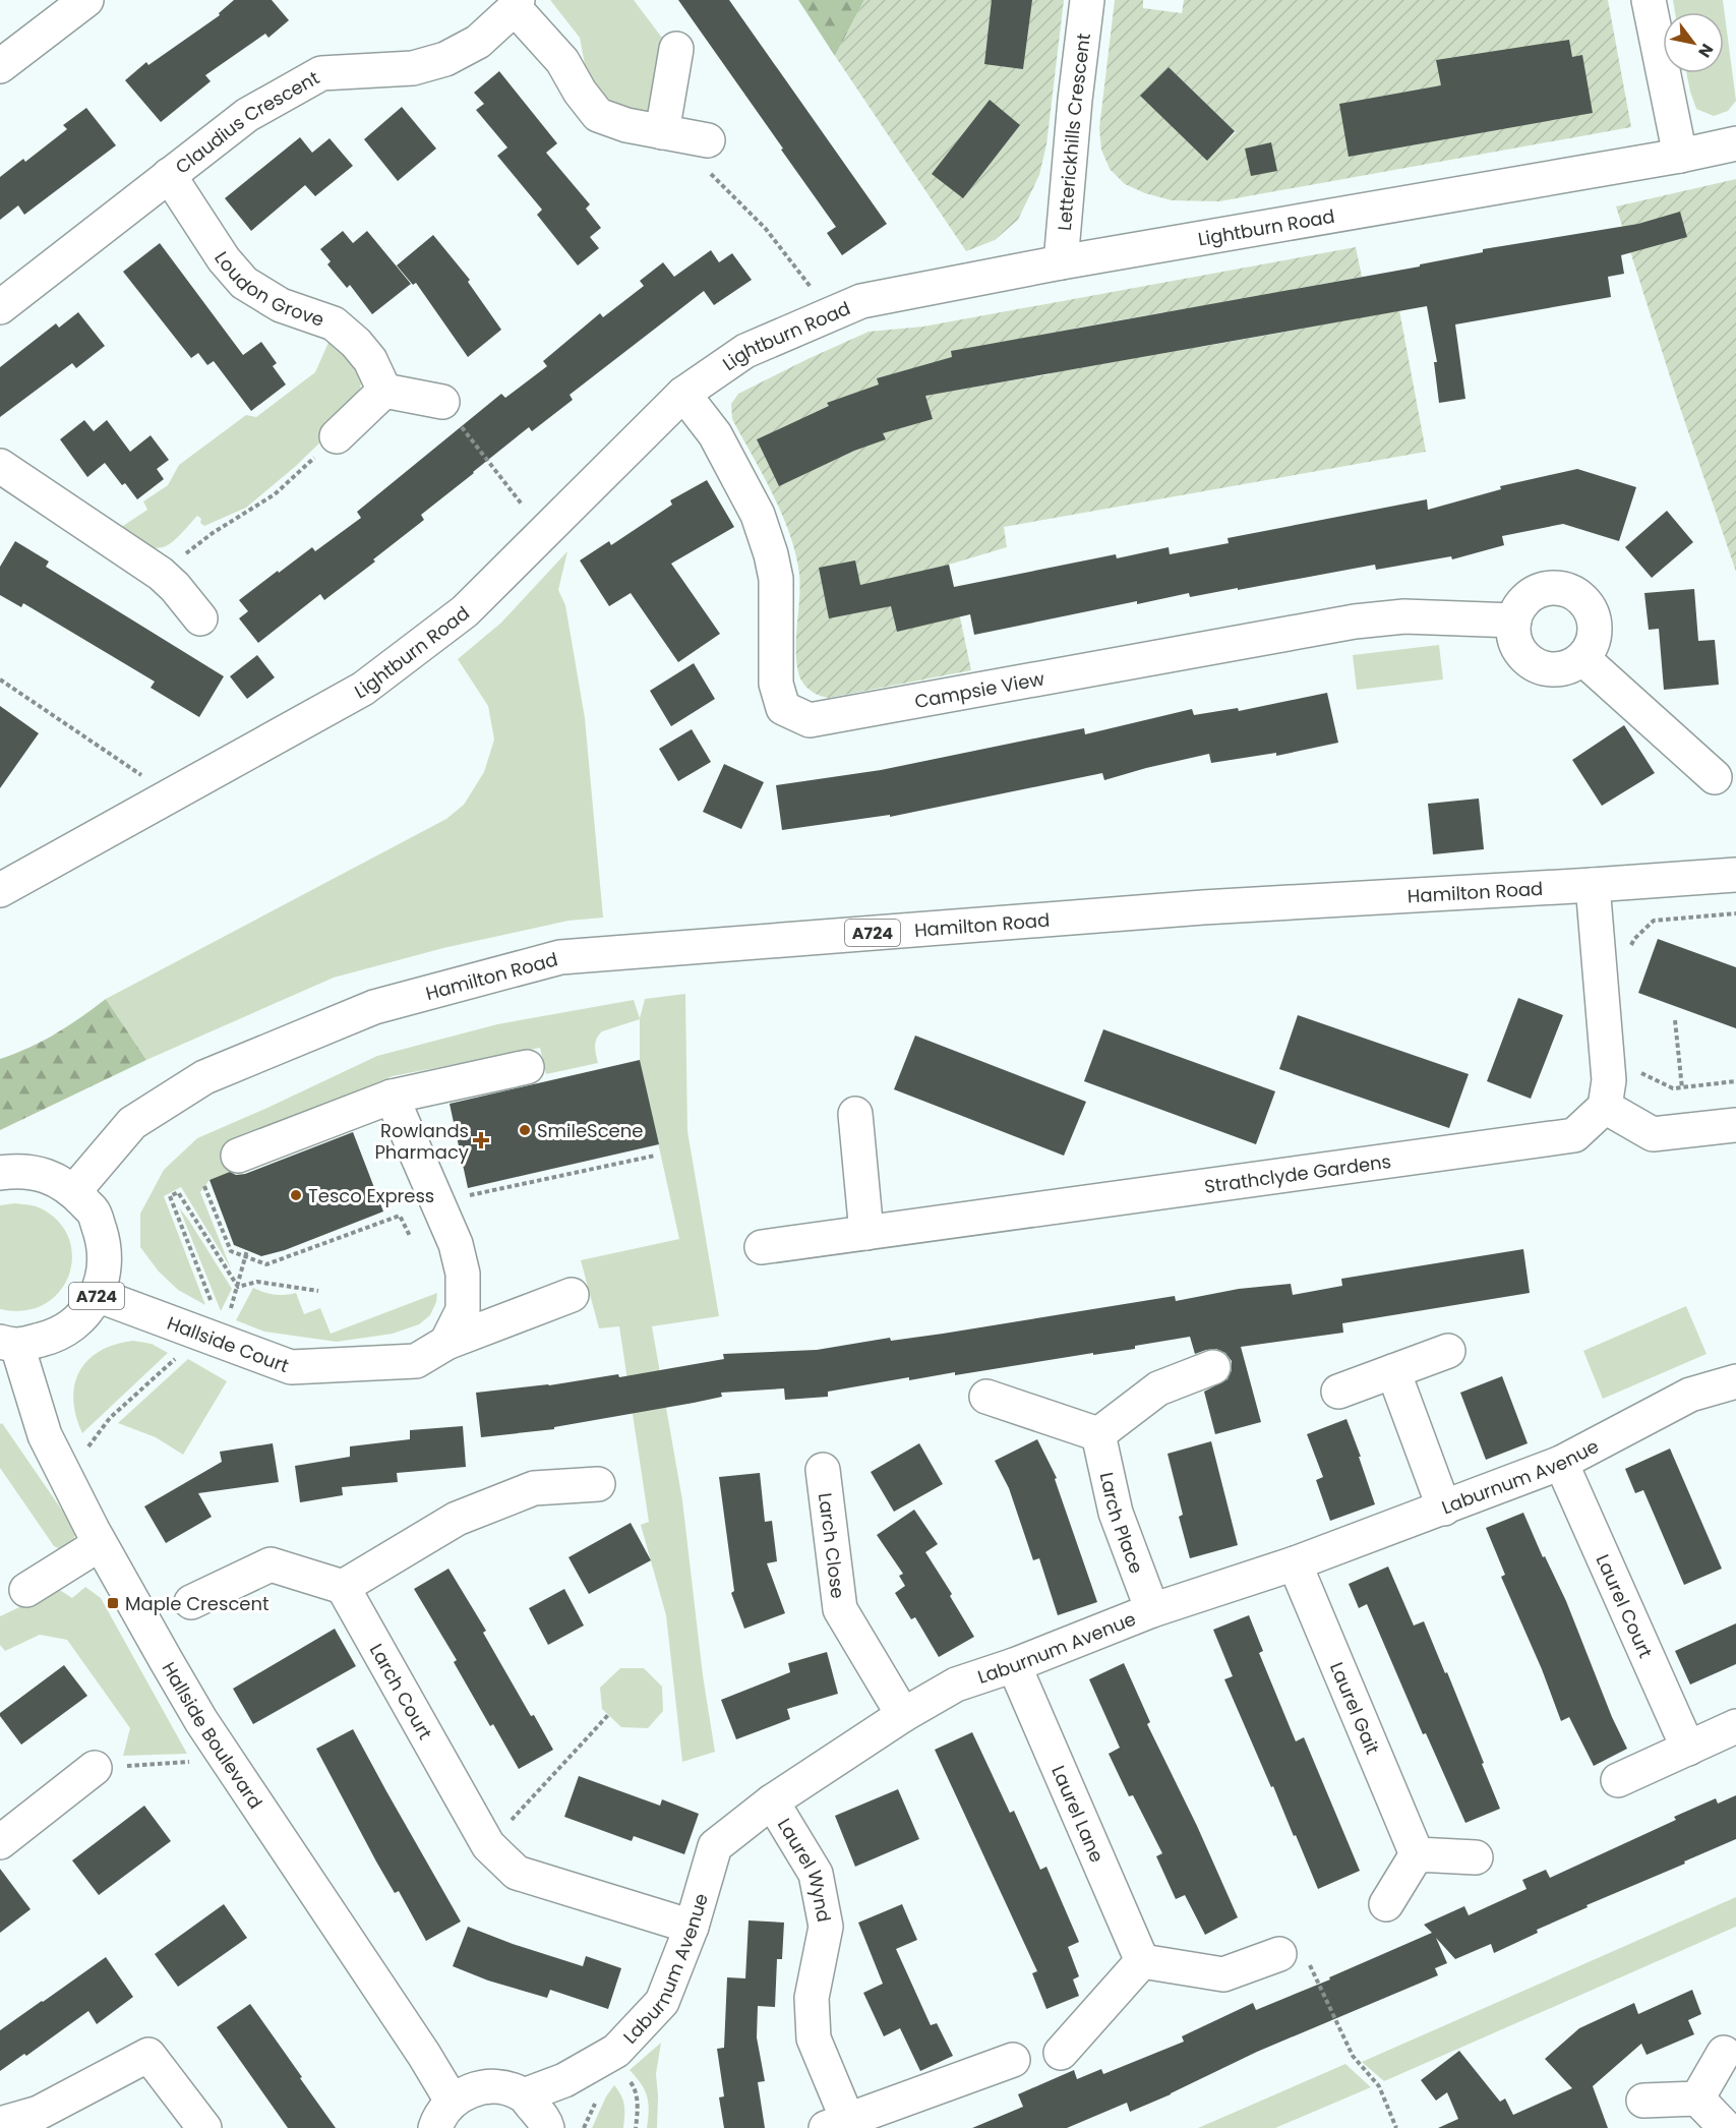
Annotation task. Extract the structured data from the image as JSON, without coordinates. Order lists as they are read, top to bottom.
{
  "streets": {
    "street": [
      "Claudius Crescent",
      "Letterickhills Crescent",
      "Lightburn Road",
      "Loudon Grove",
      "Campsie View",
      "Hamilton Road",
      "A724",
      "Strathclyde Gardens",
      "Hallside Court",
      "Laburnum Avenue",
      "Larch Place",
      "Larch Close",
      "Laurel Court",
      "Larch Court",
      "Laurel Gait",
      "Hallside Boulevard",
      "Laurel Lane",
      "Laurel Wynd"
    ]
  },
  "crossings": [
    ["Claudius Crescent", "Loudon Grove"],
    ["Letterickhills Crescent", "Lightburn Road"],
    ["Lightburn Road", "Campsie View"],
    ["Hamilton Road", "A724"],
    ["A724", "Hallside Court"],
    ["A724", "Hallside Boulevard"],
    ["Laburnum Avenue", "Larch Place"],
    ["Laburnum Avenue", "Larch Close"],
    ["Laburnum Avenue", "Laurel Court"],
    ["Laburnum Avenue", "Larch Court"],
    ["Laburnum Avenue", "Laurel Gait"],
    ["Laburnum Avenue", "Hallside Boulevard"],
    ["Laburnum Avenue", "Laurel Lane"],
    ["Laburnum Avenue", "Laurel Wynd"]
  ],
  "places": {
    "other": ["SmileScene", "Tesco Express"],
    "health": ["Rowlands Pharmacy"],
    "transit": ["Maple Crescent"]
  },
  "north": "bottom right"
}
